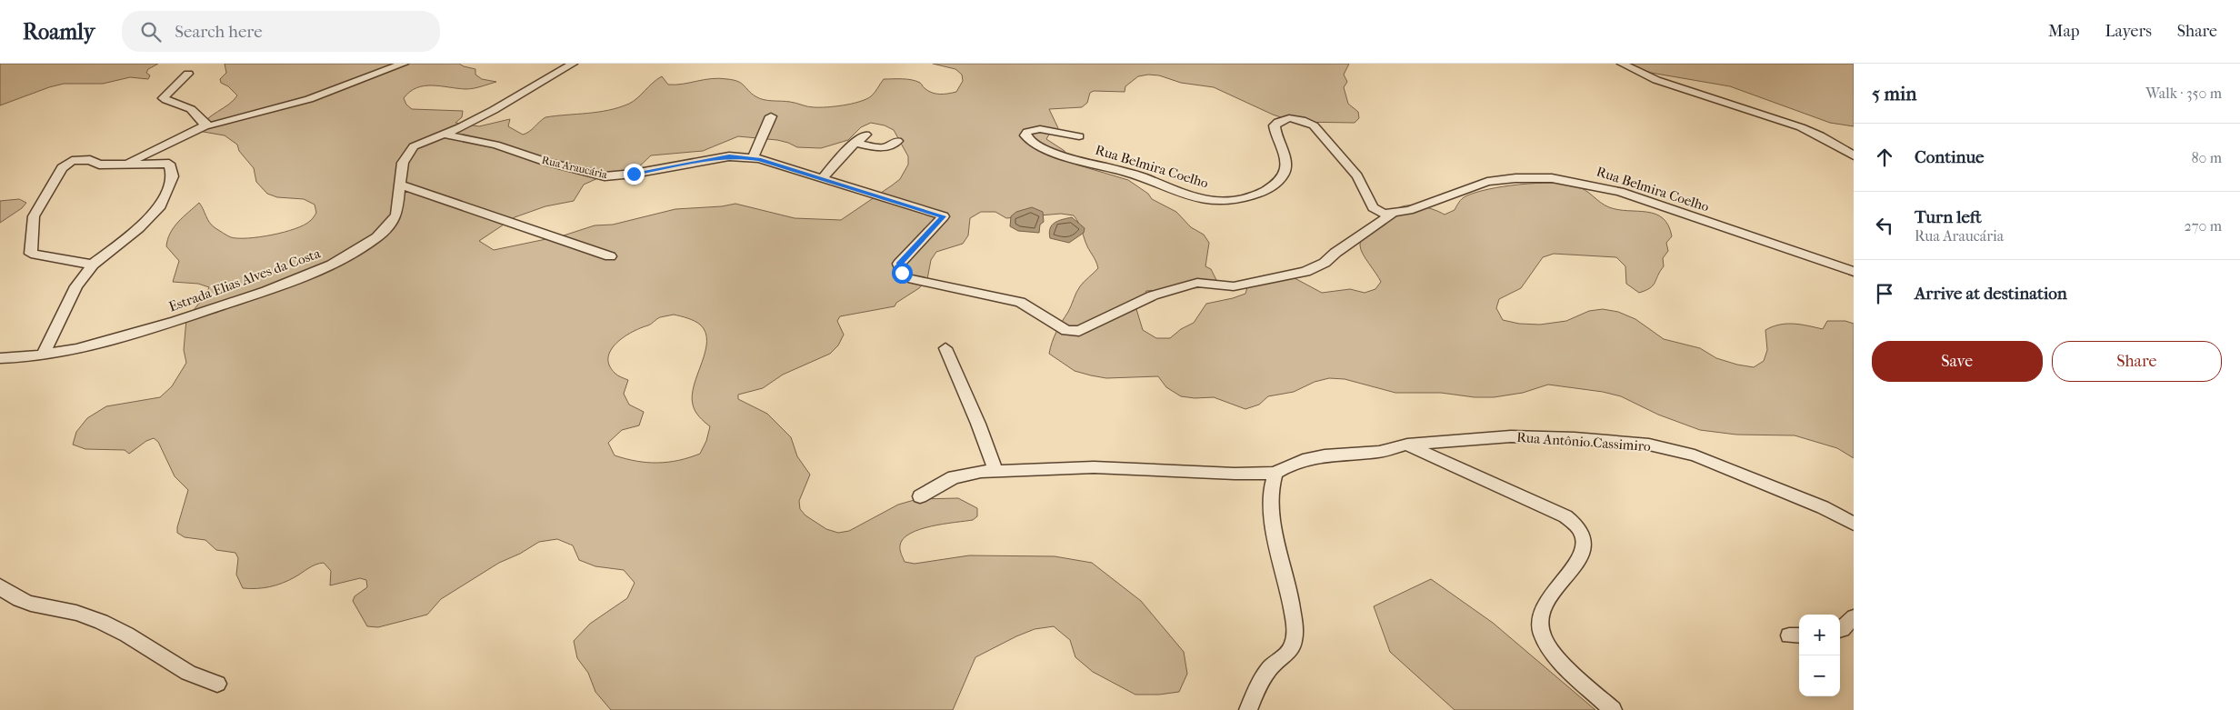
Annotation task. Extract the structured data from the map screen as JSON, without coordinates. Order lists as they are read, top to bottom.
{
  "streets": {
    "street": [
      "Rua Belmira Coelho",
      "Rua Araucária",
      "Estrada Elias Alves da Costa",
      "Rua Antônio Cassimiro"
    ]
  },
  "crossings": [
    ["Rua Belmira Coelho", "Rua Araucária"],
    ["Rua Araucária", "Estrada Elias Alves da Costa"]
  ],
  "page": {
    "header": "Roamly",
    "search": "Search here",
    "nav": ["Map", "Layers", "Share"],
    "heading": ["5 min", "Walk · 350 m"],
    "list": [
      ["Continue", "80 m"],
      ["Turn left", "Rua Araucária", "270 m"],
      "Arrive at destination"
    ],
    "buttons": ["Save", "Share"],
    "map_buttons": ["+", "−"]
  }
}
